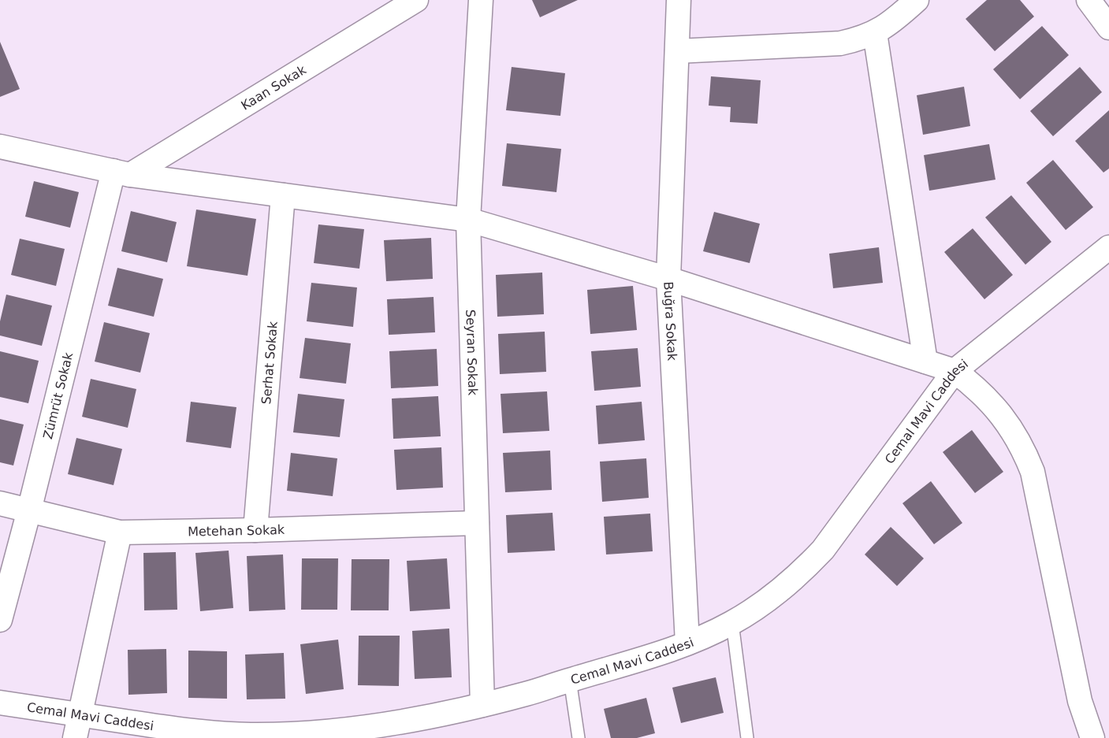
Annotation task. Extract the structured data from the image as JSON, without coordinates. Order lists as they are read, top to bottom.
{
  "streets": {
    "street": [
      "Kaan Sokak",
      "Buğra Sokak",
      "Seyran Sokak",
      "Serhat Sokak",
      "Zümrüt Sokak",
      "Cemal Mavi Caddesi",
      "Metehan Sokak"
    ]
  },
  "crossings": [
    ["Kaan Sokak", "Zümrüt Sokak"],
    ["Buğra Sokak", "Cemal Mavi Caddesi"],
    ["Seyran Sokak", "Cemal Mavi Caddesi"],
    ["Seyran Sokak", "Metehan Sokak"],
    ["Serhat Sokak", "Metehan Sokak"],
    ["Zümrüt Sokak", "Metehan Sokak"]
  ]
}
